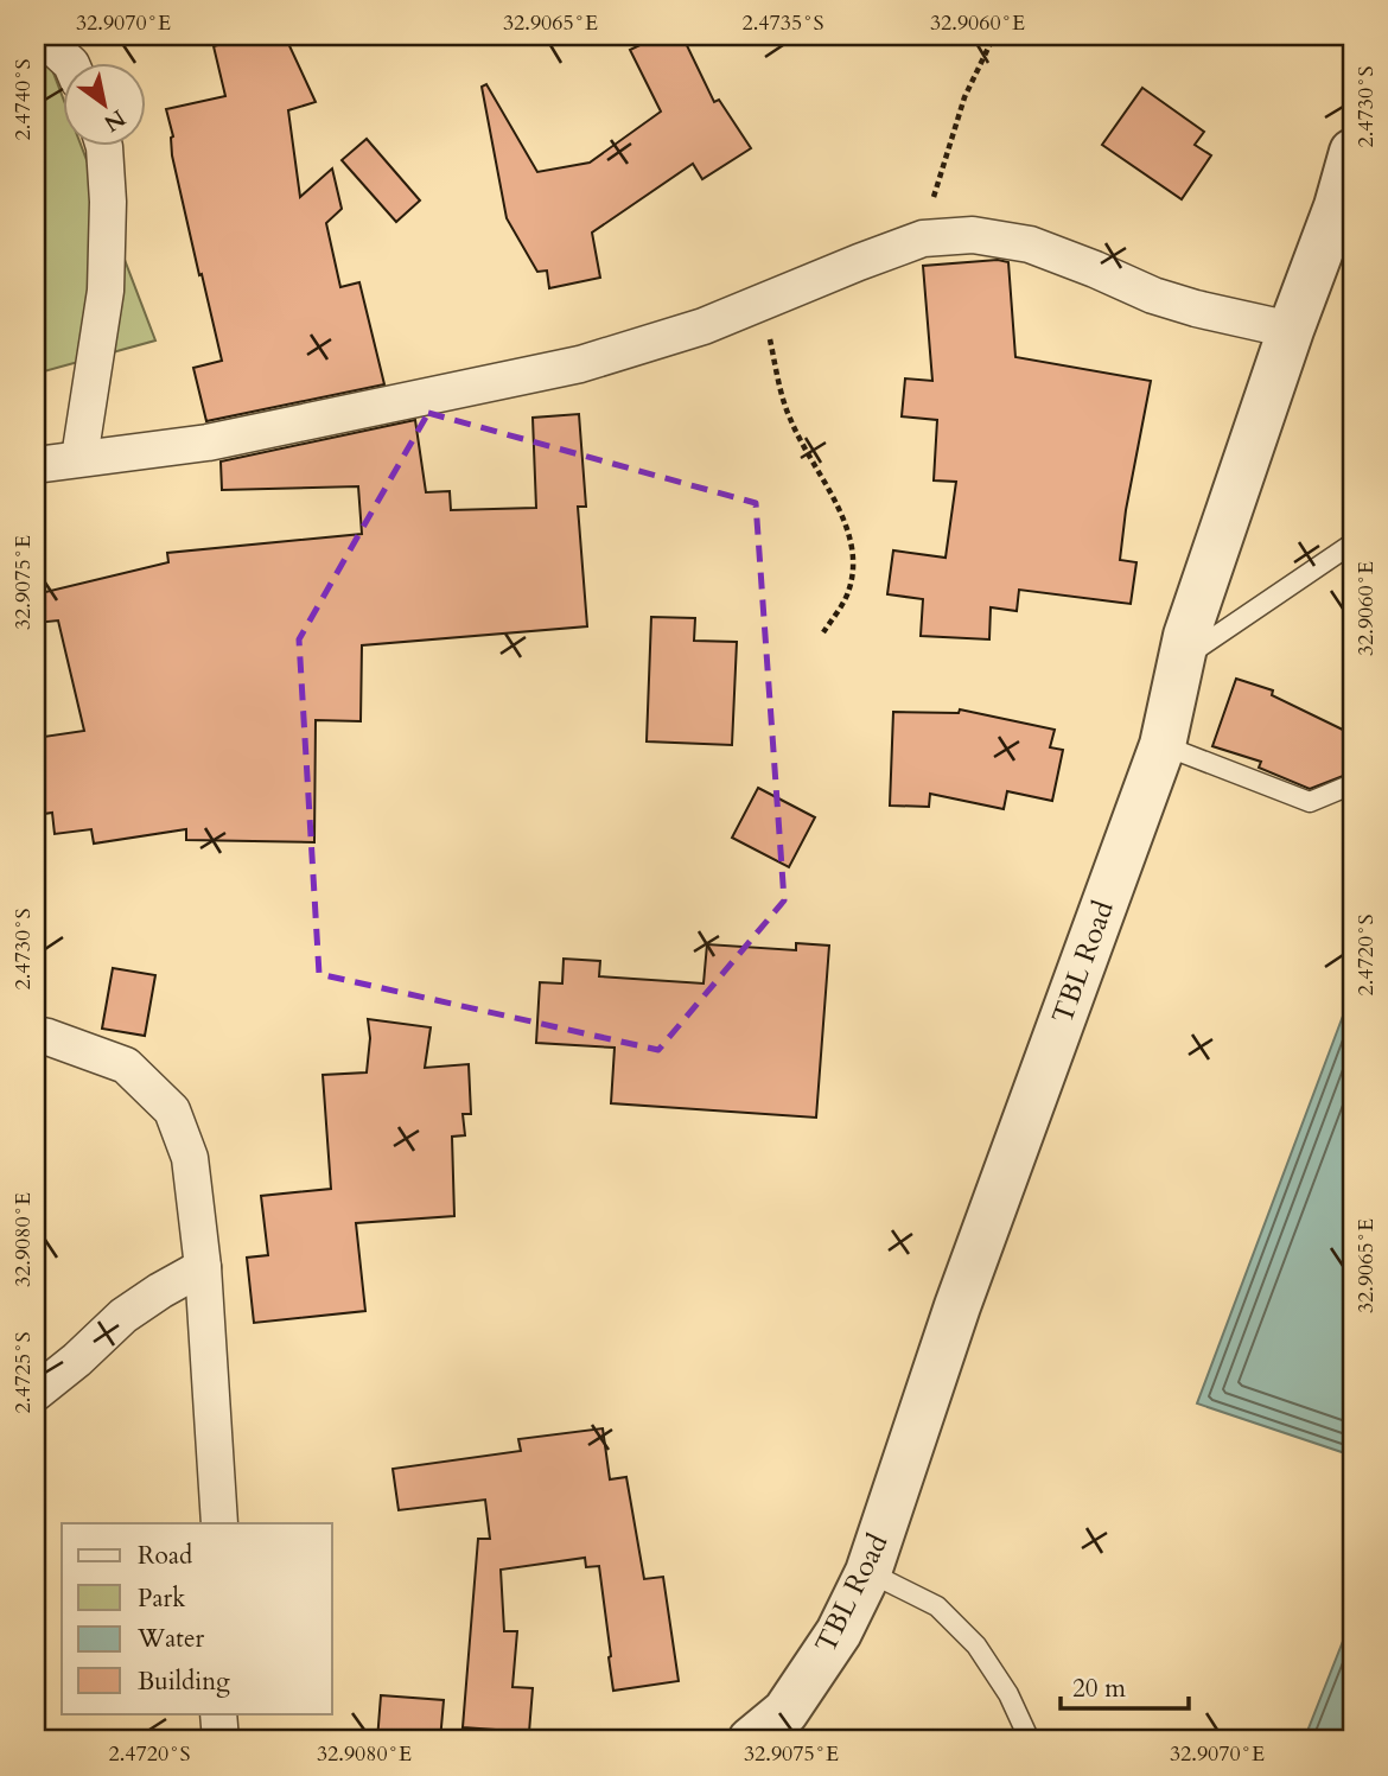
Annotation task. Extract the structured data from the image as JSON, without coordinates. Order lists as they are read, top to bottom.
{
  "streets": {
    "street": ["TBL Road"]
  },
  "legend": [
    "Road",
    "Park",
    "Water",
    "Building"
  ],
  "scale_bar": "20 m",
  "north": "bottom right",
  "coordinates": [
    "32.9070°E",
    "32.9065°E",
    "2.4735°S",
    "32.9060°E",
    "2.4740°S",
    "2.4730°S",
    "32.9075°E",
    "2.4720°S",
    "32.9080°E",
    "2.4725°S"
  ]
}
